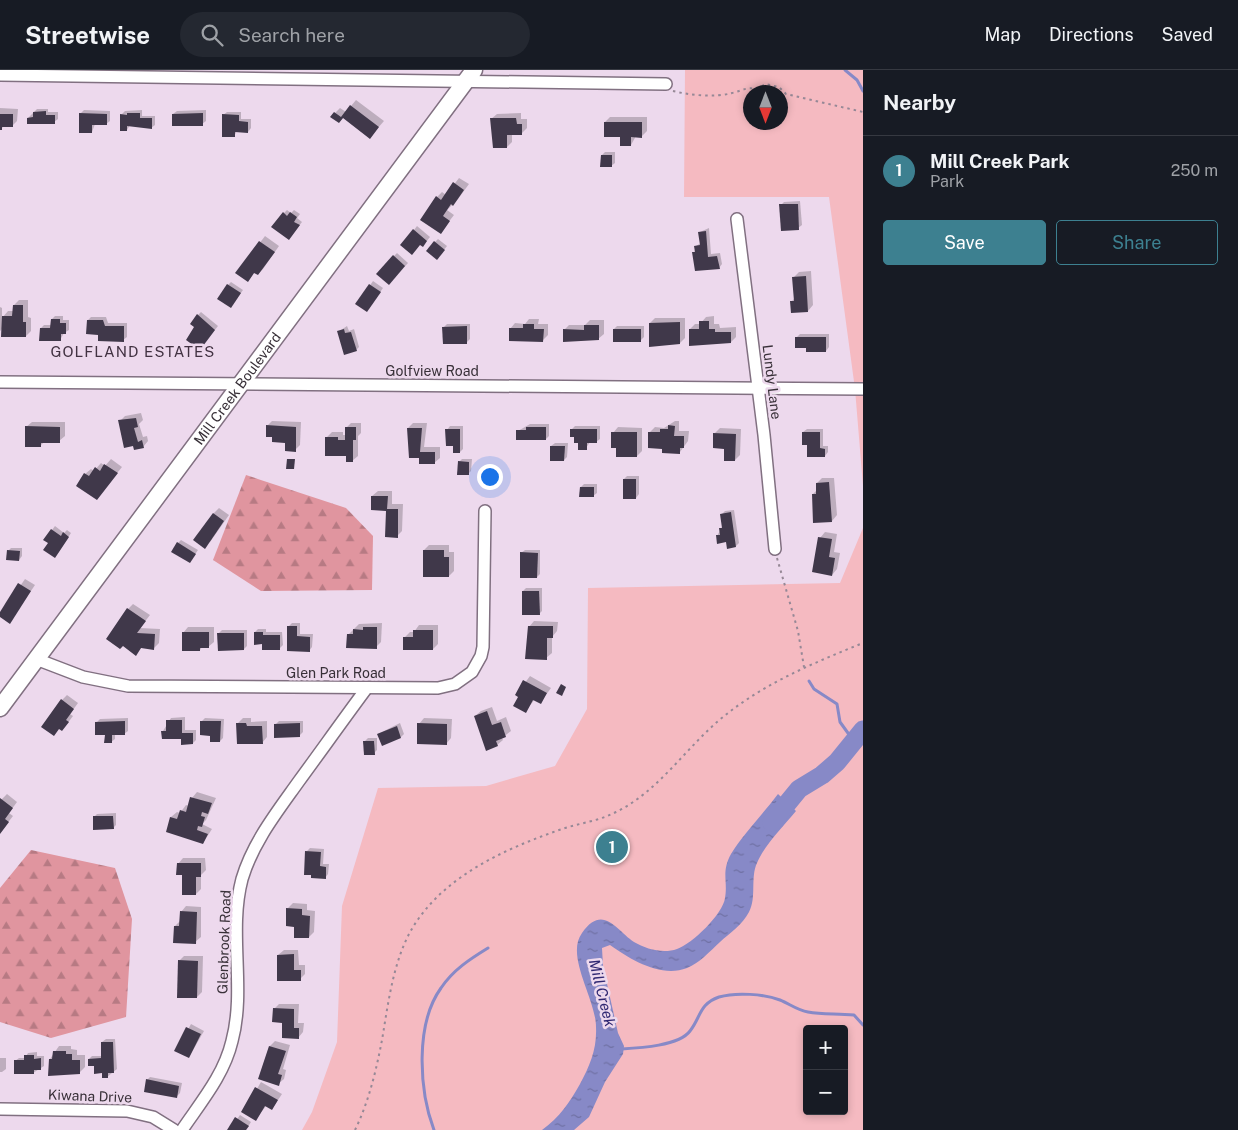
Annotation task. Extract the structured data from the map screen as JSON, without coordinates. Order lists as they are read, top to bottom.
{
  "streets": {
    "street": [
      "Golfview Road",
      "Lundy Lane",
      "Mill Creek Boulevard",
      "Glen Park Road",
      "Glenbrook Road",
      "Kiwana Drive"
    ]
  },
  "crossings": [
    ["Golfview Road", "Lundy Lane"],
    ["Golfview Road", "Mill Creek Boulevard"],
    ["Mill Creek Boulevard", "Glen Park Road"],
    ["Glen Park Road", "Glenbrook Road"]
  ],
  "districts": ["GOLFLAND ESTATES"],
  "water": ["Mill Creek"],
  "north": "bottom",
  "page": {
    "header": "Streetwise",
    "search": "Search here",
    "nav": ["Map", "Directions", "Saved"],
    "heading": "Nearby",
    "list": [
      {
        "mark": "1",
        "name": "Mill Creek Park",
        "note": "Park",
        "value": "250 m"
      }
    ],
    "buttons": ["Save", "Share"],
    "pins": "1",
    "map_buttons": ["+", "−"]
  }
}
